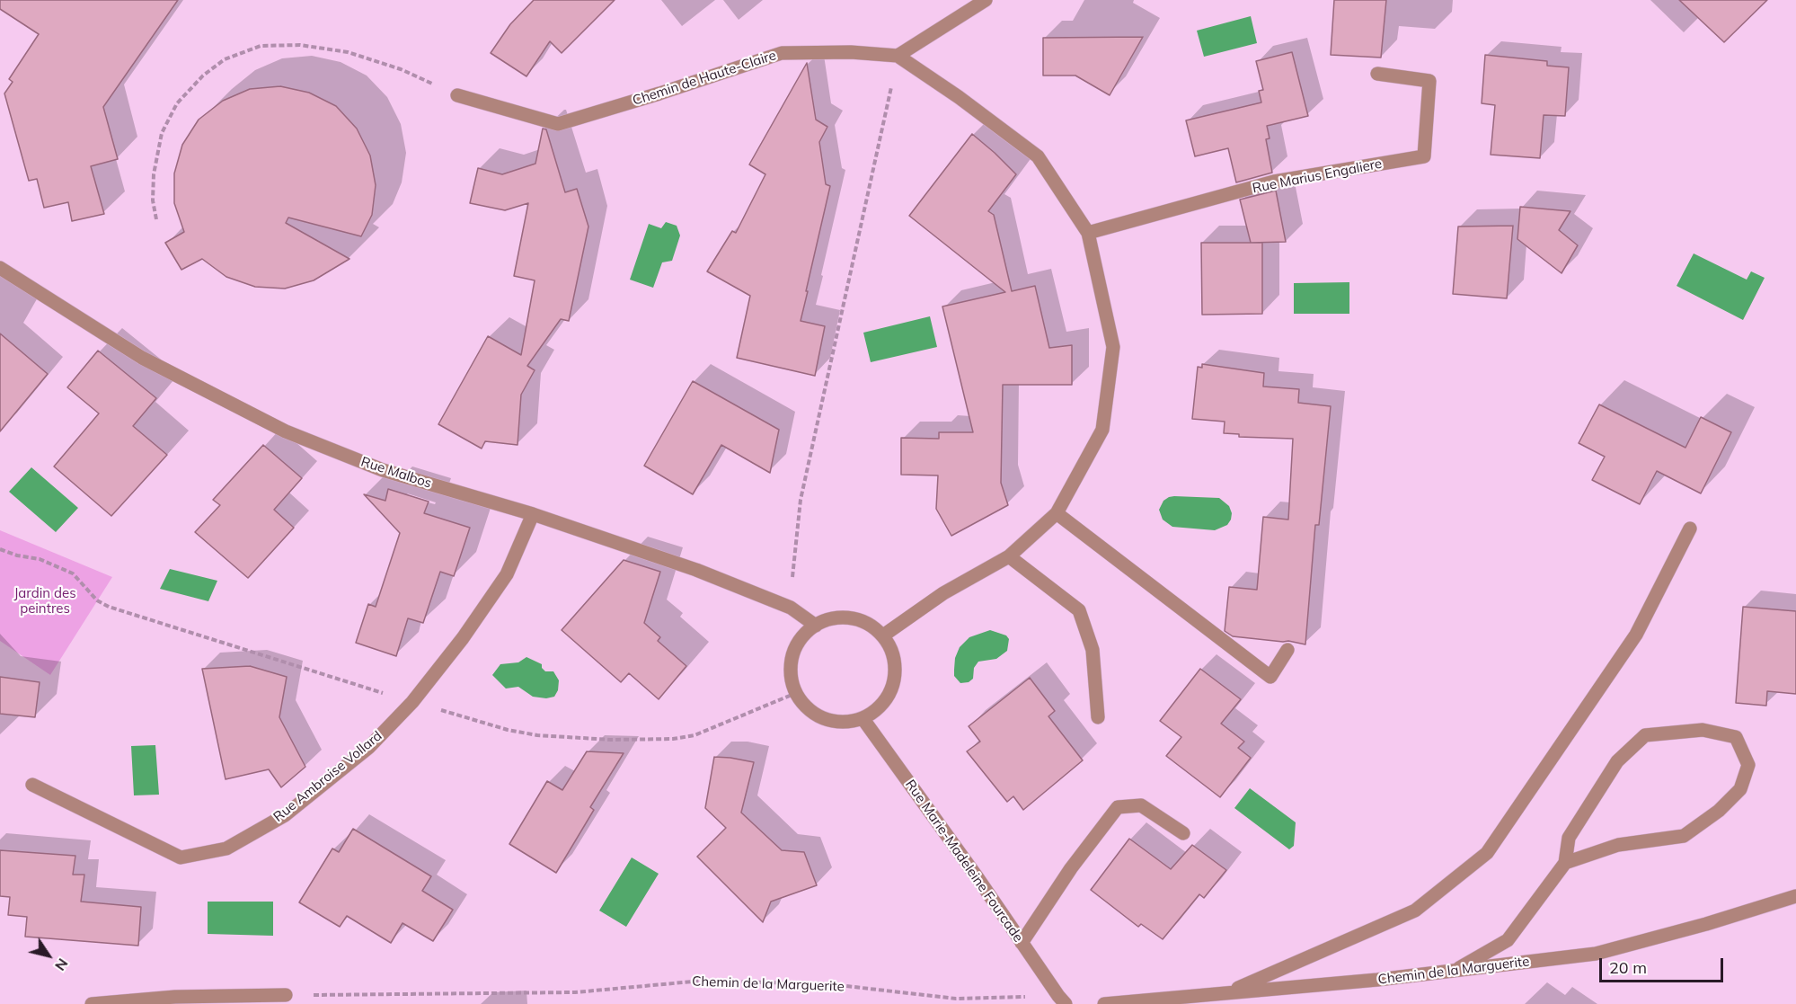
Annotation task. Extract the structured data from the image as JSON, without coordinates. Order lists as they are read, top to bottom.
{
  "streets": {
    "street": [
      "Chemin de Haute-Claire",
      "Rue Marius Engaliere",
      "Rue Malbos",
      "Rue Ambroise Vollard",
      "Rue Marie-Madeleine Fourcade",
      "Chemin de la Marguerite"
    ]
  },
  "crossings": [
    ["Chemin de Haute-Claire", "Rue Marius Engaliere"],
    ["Chemin de Haute-Claire", "Rue Malbos"],
    ["Chemin de Haute-Claire", "Rue Marie-Madeleine Fourcade"],
    ["Rue Malbos", "Rue Ambroise Vollard"],
    ["Rue Malbos", "Rue Marie-Madeleine Fourcade"],
    ["Rue Marie-Madeleine Fourcade", "Chemin de la Marguerite"]
  ],
  "parks": ["Jardin des peintres"],
  "scale_bar": "20 m",
  "north": "bottom right"
}
